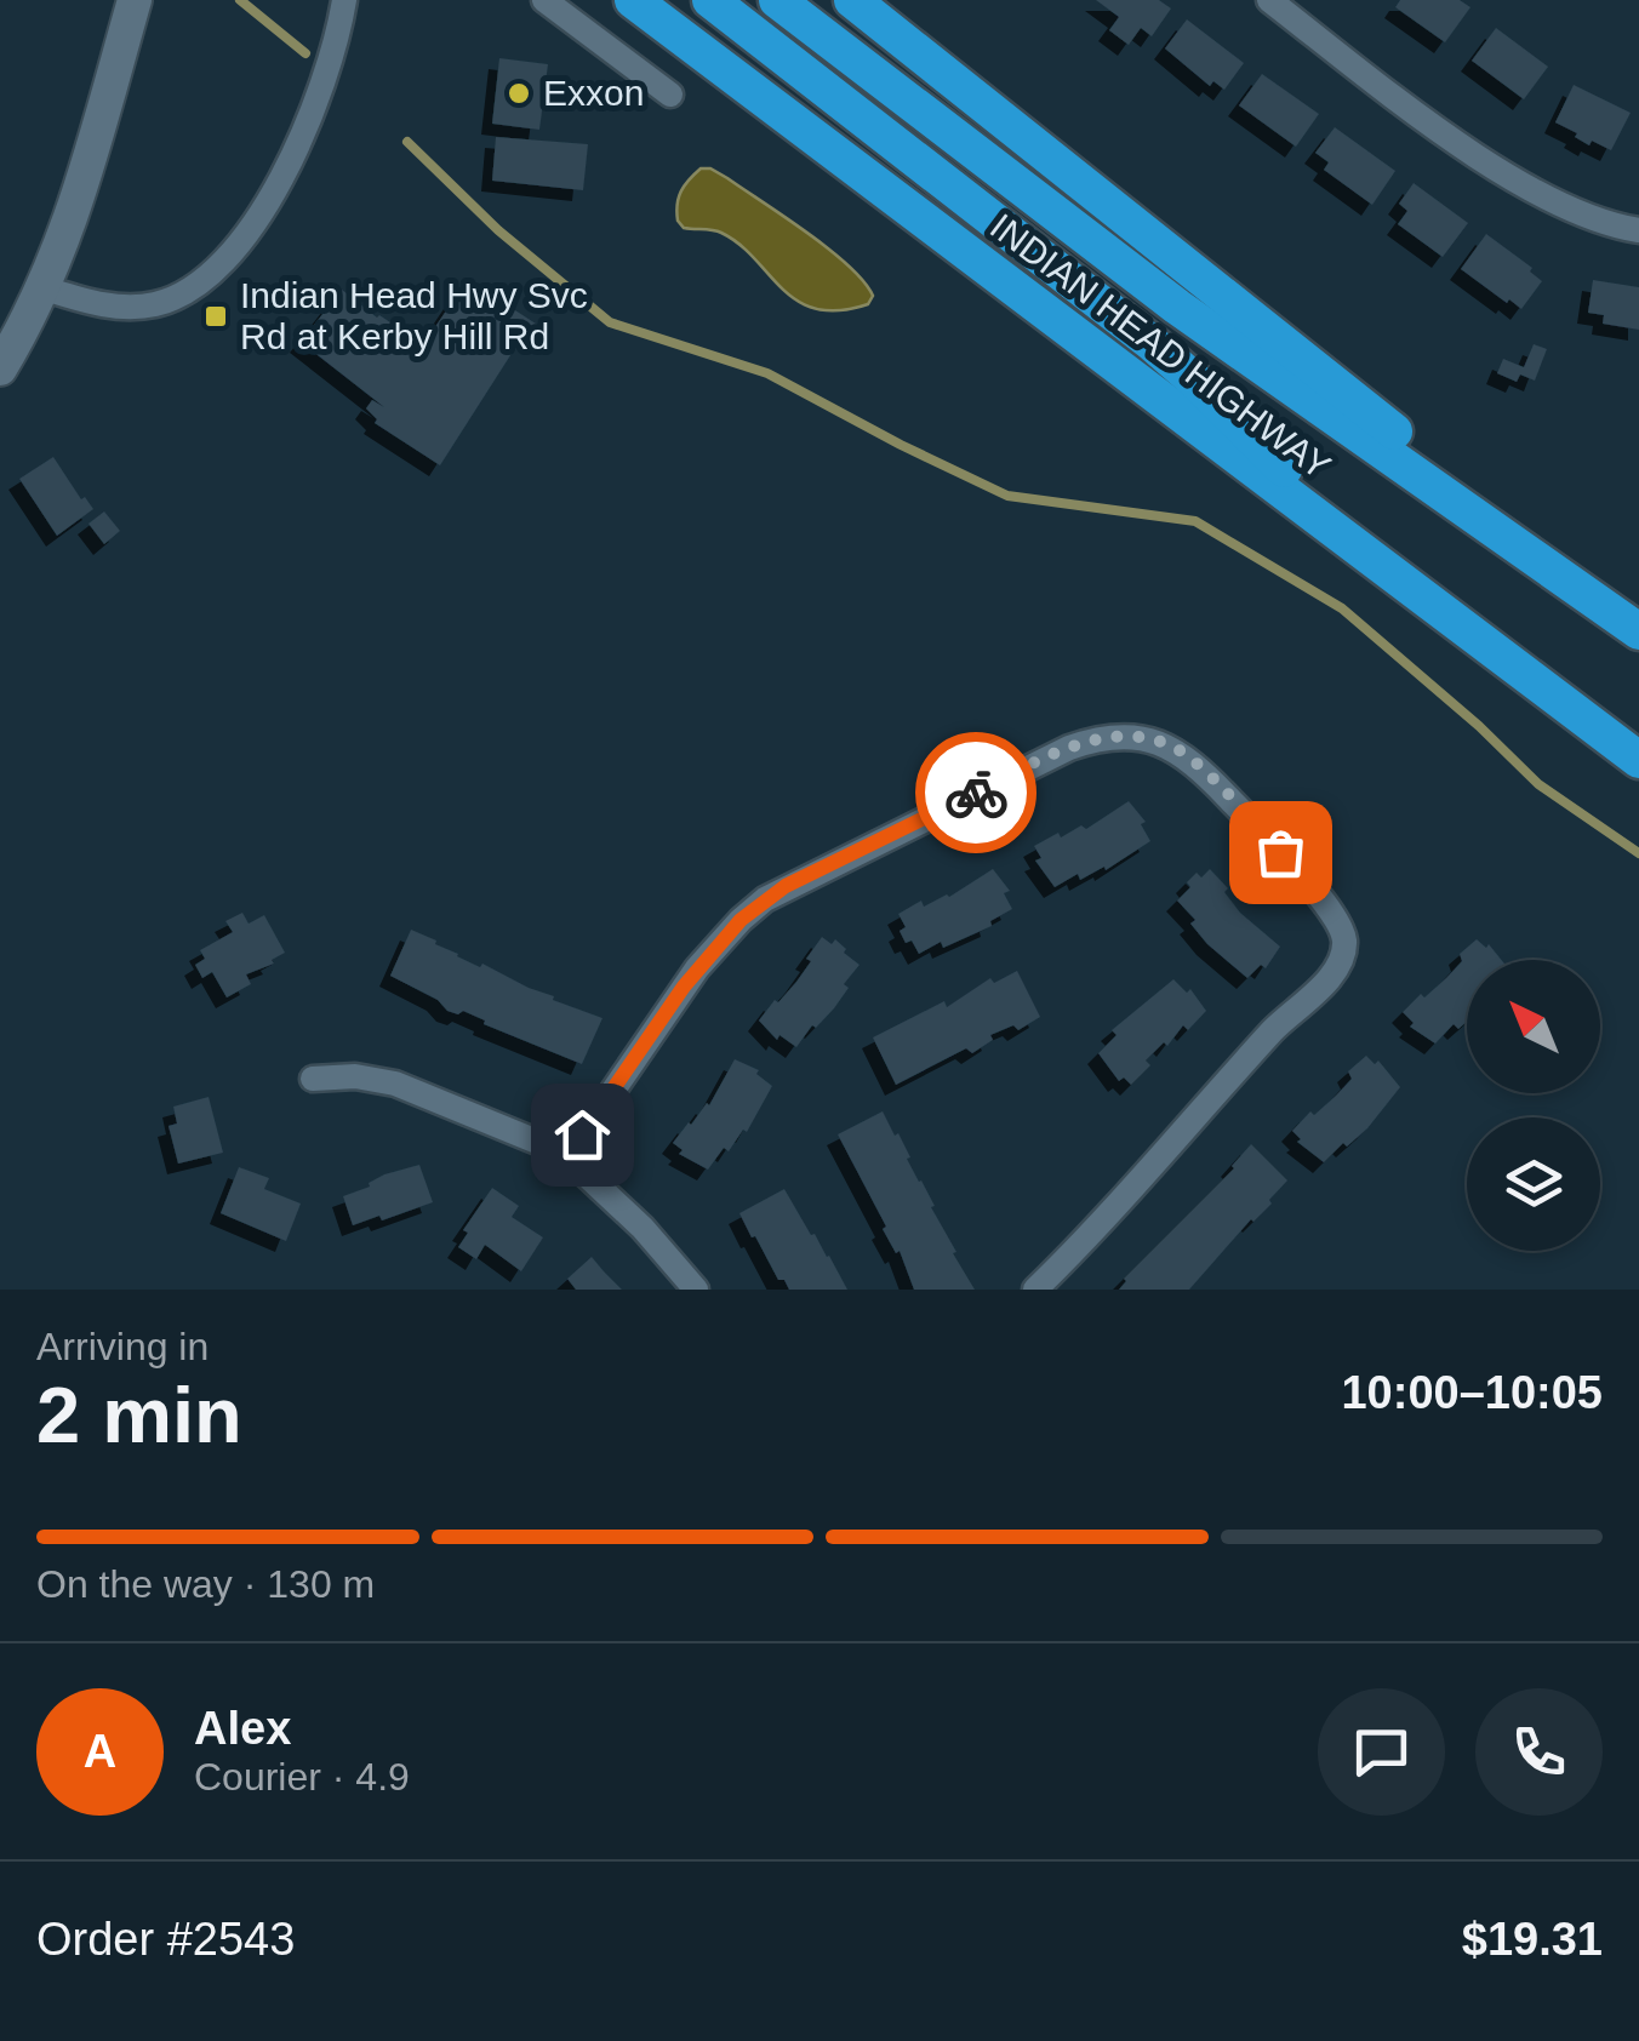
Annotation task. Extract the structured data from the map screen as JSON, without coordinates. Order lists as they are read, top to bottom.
{
  "streets": {
    "highway": ["INDIAN HEAD HIGHWAY"]
  },
  "places": {
    "other": ["Exxon"],
    "transit": ["Indian Head Hwy Svc Rd at Kerby Hill Rd"]
  },
  "north": "top left",
  "page": {
    "heading": ["2 min", "Arriving in", "10:00–10:05"],
    "panel": [
      "Alex",
      "Courier · 4.9",
      "Order #2543",
      "$19.31"
    ],
    "bar": "On the way · 130 m",
    "round": "A"
  }
}
